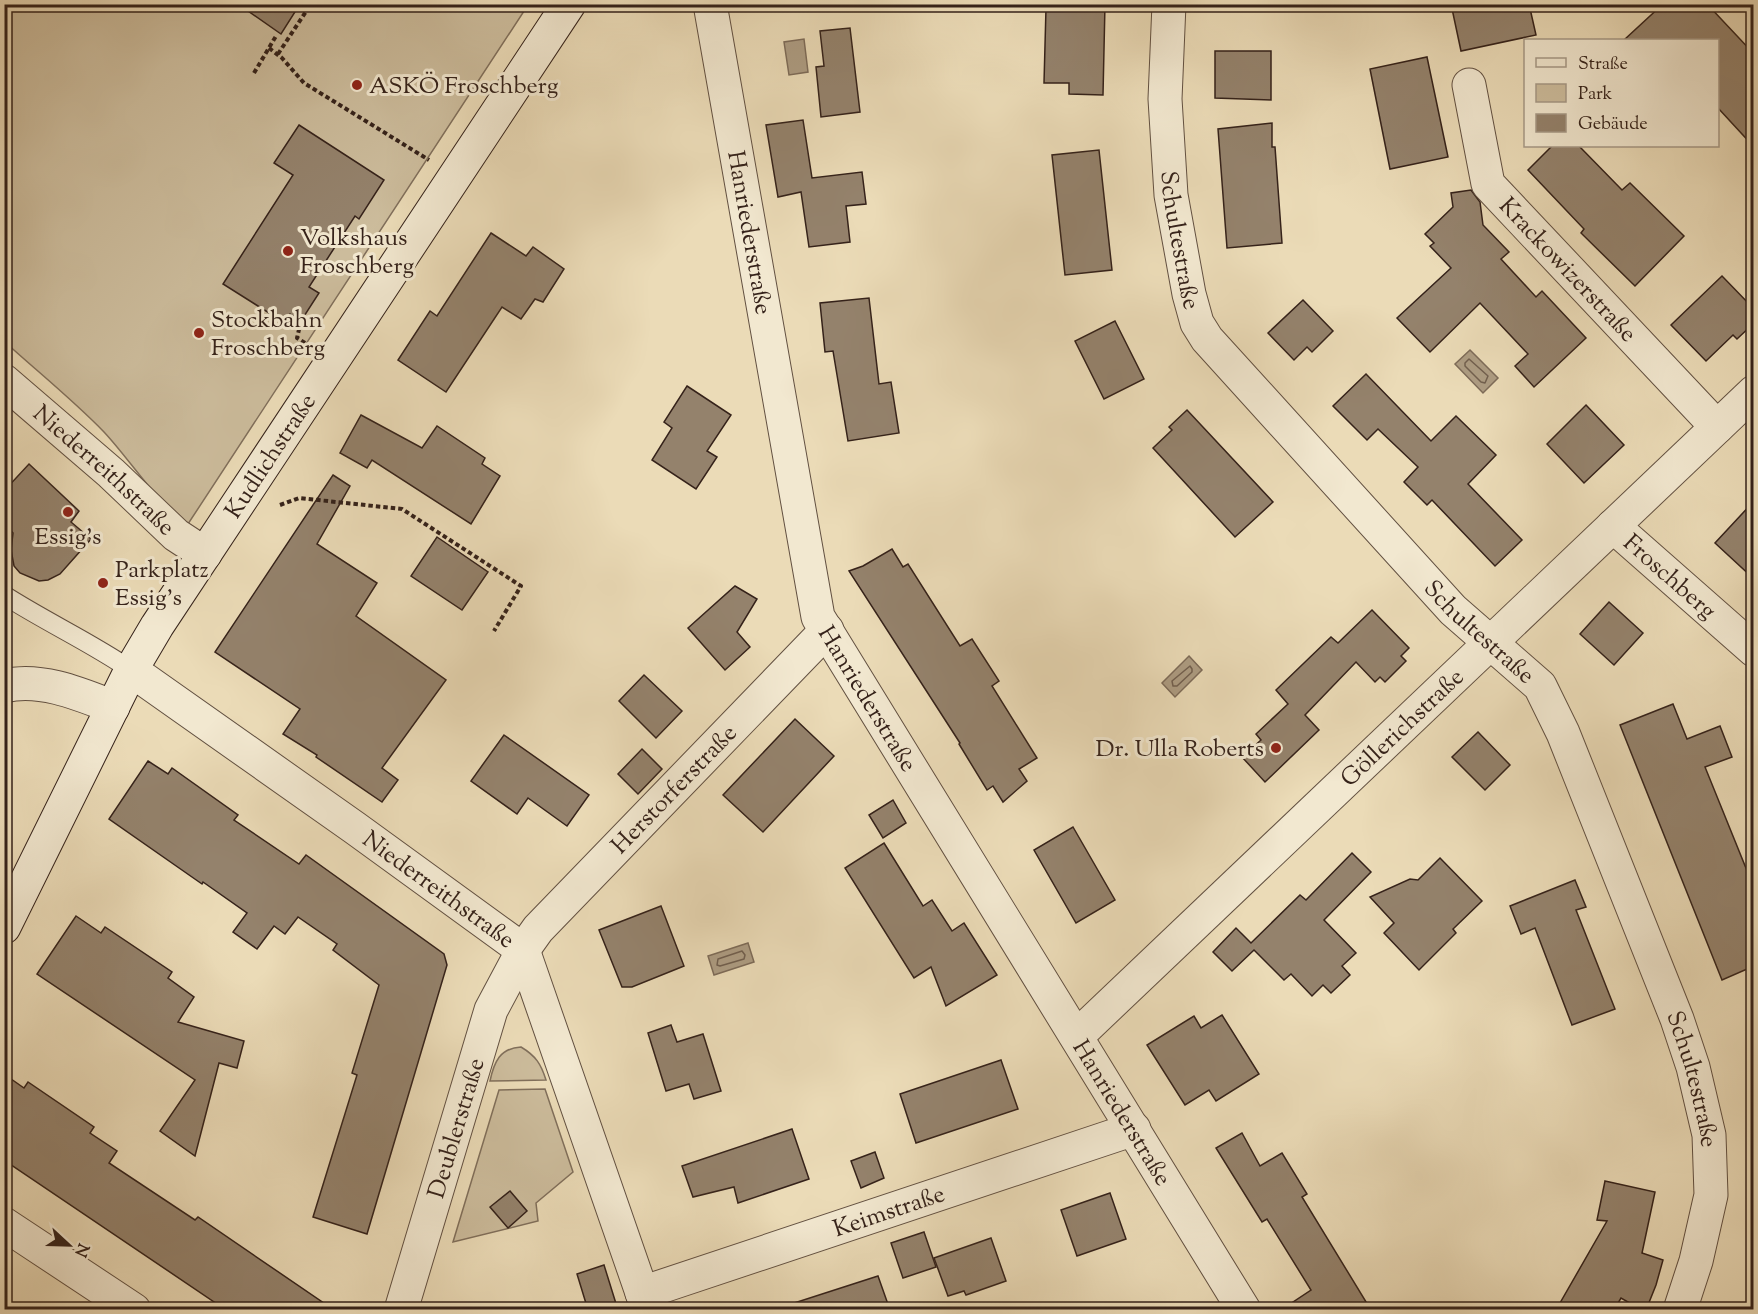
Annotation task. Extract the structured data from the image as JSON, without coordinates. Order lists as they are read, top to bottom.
{
  "streets": {
    "street": [
      "Hanriederstraße",
      "Schultestraße",
      "Krackowizerstraße",
      "Kudlichstraße",
      "Niederreithstraße",
      "Froschberg",
      "Göllerichstraße",
      "Herstorferstraße",
      "Deublerstraße",
      "Keimstraße"
    ]
  },
  "crossings": [
    ["Hanriederstraße", "Göllerichstraße"],
    ["Hanriederstraße", "Herstorferstraße"],
    ["Hanriederstraße", "Keimstraße"],
    ["Schultestraße", "Göllerichstraße"],
    ["Krackowizerstraße", "Göllerichstraße"],
    ["Kudlichstraße", "Niederreithstraße"],
    ["Niederreithstraße", "Herstorferstraße"],
    ["Niederreithstraße", "Deublerstraße"],
    ["Niederreithstraße", "Keimstraße"],
    ["Froschberg", "Göllerichstraße"],
    ["Herstorferstraße", "Deublerstraße"]
  ],
  "places": [
    "ASKÖ Froschberg",
    "Volkshaus Froschberg",
    "Stockbahn Froschberg",
    "Essig's",
    "Parkplatz Essig's",
    "Dr. Ulla Roberts"
  ],
  "legend": ["Straße", "Park", "Gebäude"],
  "north": "right"
}
